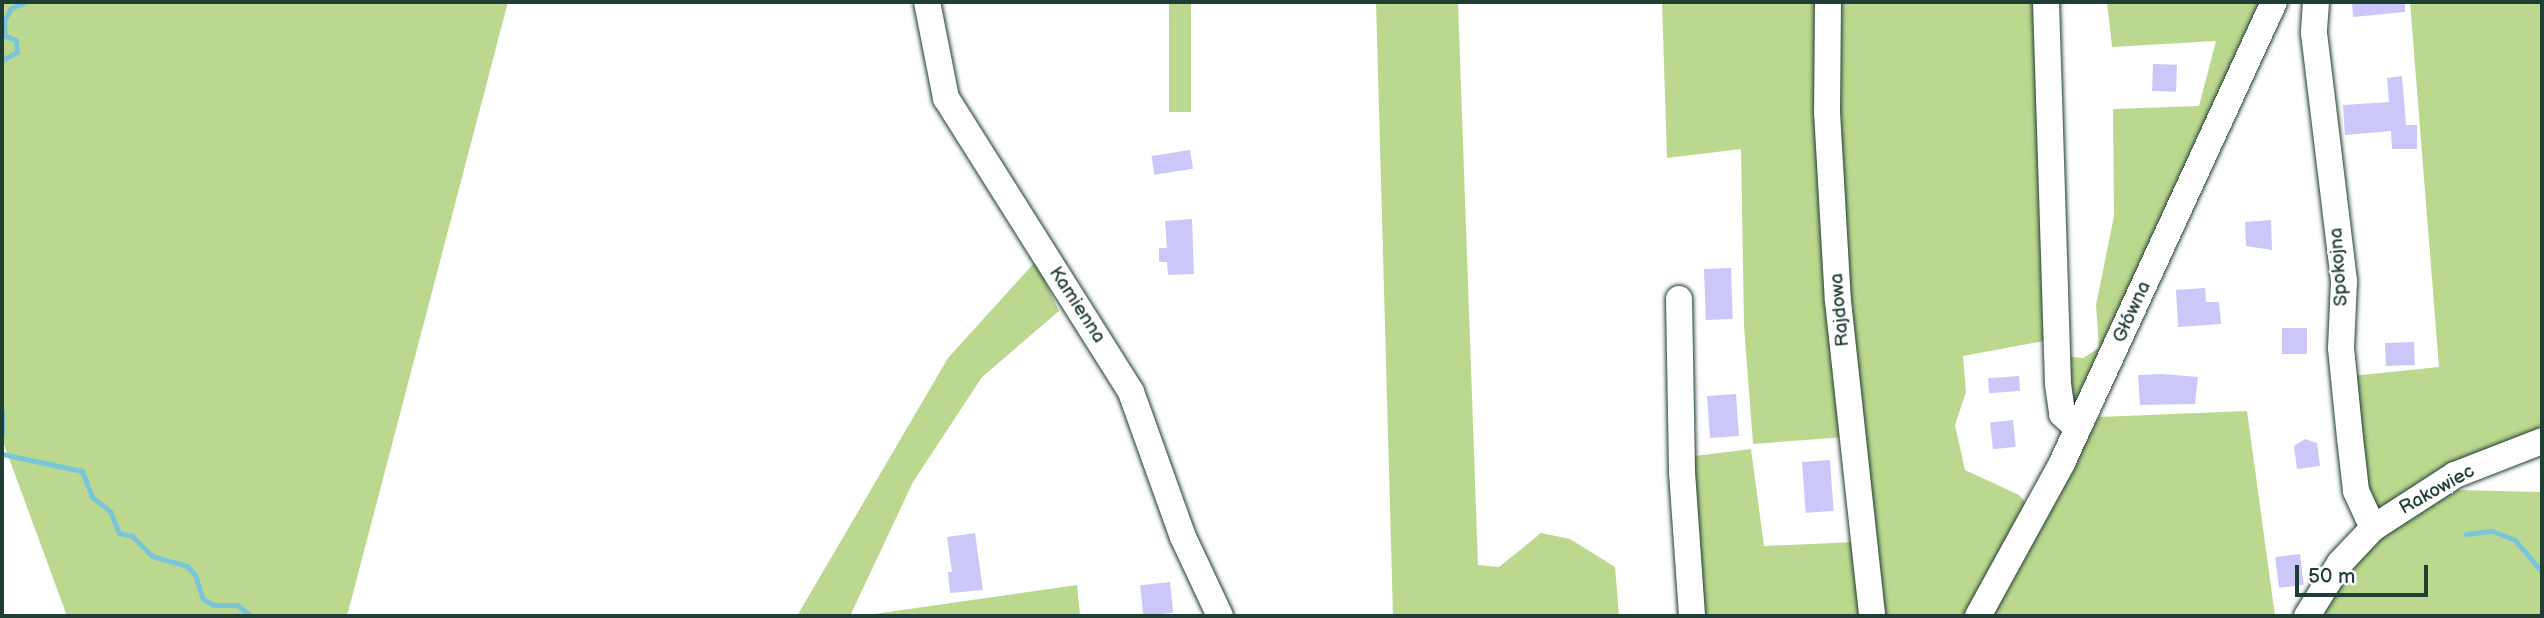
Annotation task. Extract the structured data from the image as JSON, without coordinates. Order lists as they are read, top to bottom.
{
  "streets": {
    "street": [
      "Spokojna",
      "Kamienna",
      "Rajdowa",
      "Główna",
      "Rakowiec"
    ]
  },
  "crossings": [
    ["Spokojna", "Rakowiec"]
  ],
  "scale_bar": "50 m"
}
